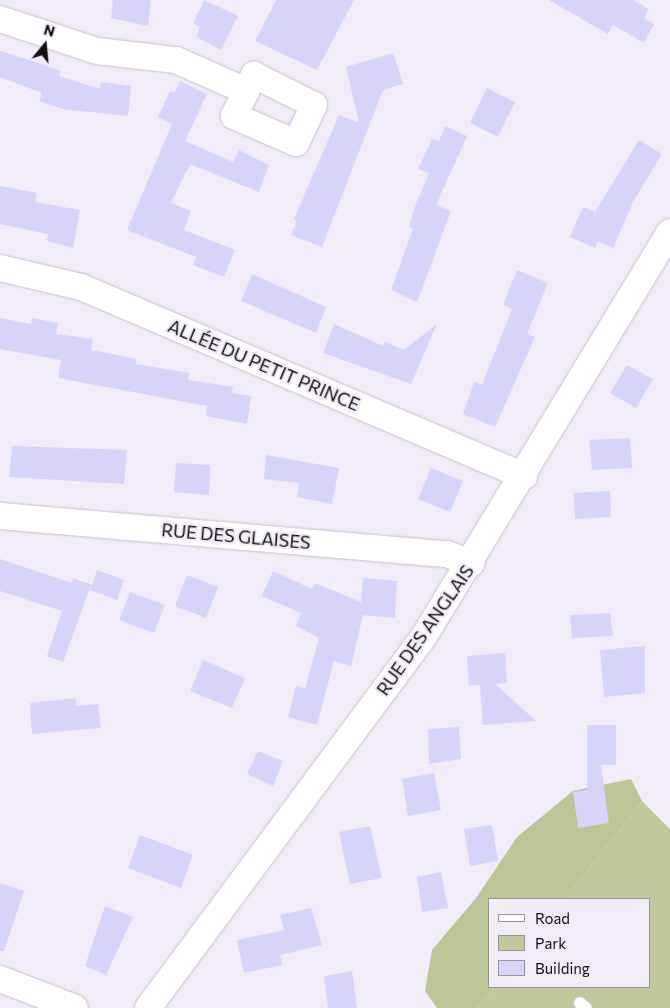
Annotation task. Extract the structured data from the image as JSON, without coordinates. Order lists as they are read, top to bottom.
{
  "streets": {
    "street": ["ALLÉE DU PETIT PRINCE", "RUE DES GLAISES", "RUE DES ANGLAIS"]
  },
  "crossings": [
    ["ALLÉE DU PETIT PRINCE", "RUE DES ANGLAIS"],
    ["RUE DES GLAISES", "RUE DES ANGLAIS"]
  ],
  "legend": ["Road", "Park", "Building"],
  "north": "top"
}
